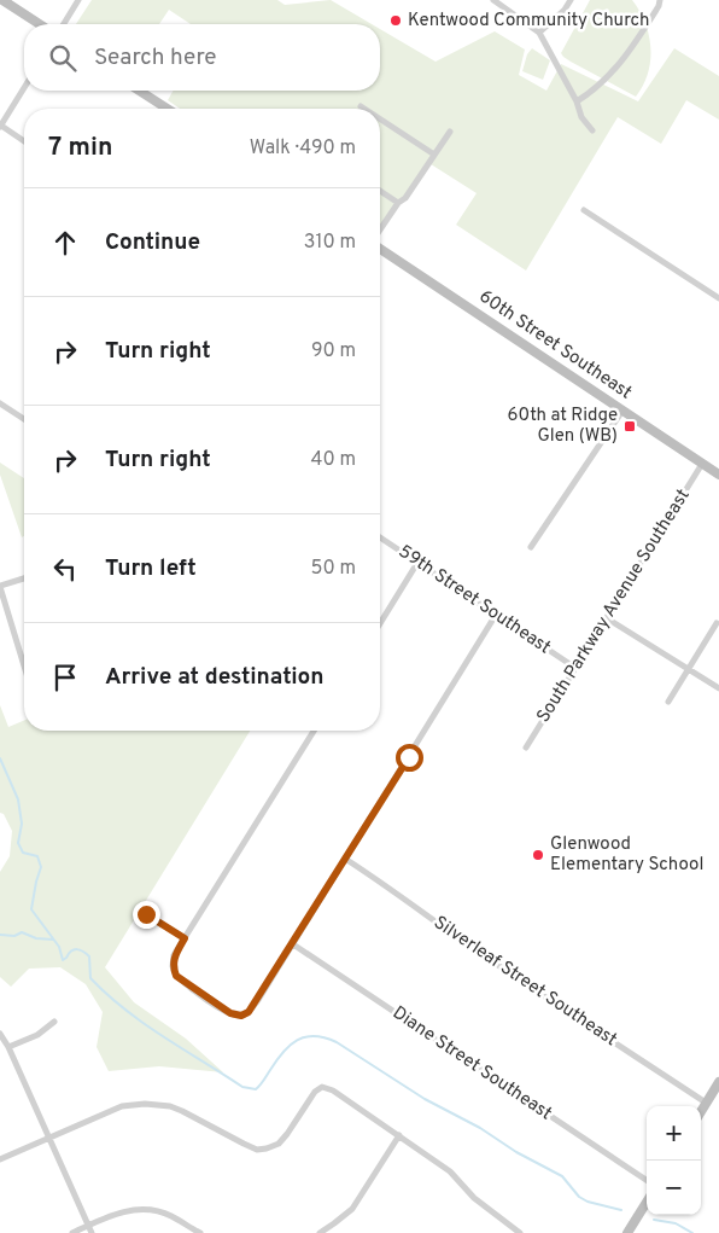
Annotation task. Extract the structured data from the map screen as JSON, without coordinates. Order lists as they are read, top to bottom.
{
  "streets": {
    "main road": ["60th Street Southeast"],
    "street": [
      "59th Street Southeast",
      "South Parkway Avenue Southeast",
      "Silverleaf Street Southeast",
      "Diane Street Southeast"
    ]
  },
  "crossings": [
    ["60th Street Southeast", "South Parkway Avenue Southeast"],
    ["59th Street Southeast", "South Parkway Avenue Southeast"]
  ],
  "places": {
    "other": ["Kentwood Community Church", "Glenwood Elementary School"],
    "transit": ["60th at Ridge Glen (WB)"]
  },
  "page": {
    "search": "Search here",
    "heading": ["7 min", "Walk · 490 m"],
    "list": [
      ["Continue", "310 m"],
      ["Turn right", "90 m"],
      ["Turn right", "40 m"],
      ["Turn left", "50 m"],
      "Arrive at destination"
    ],
    "map_buttons": ["+", "−"]
  }
}
